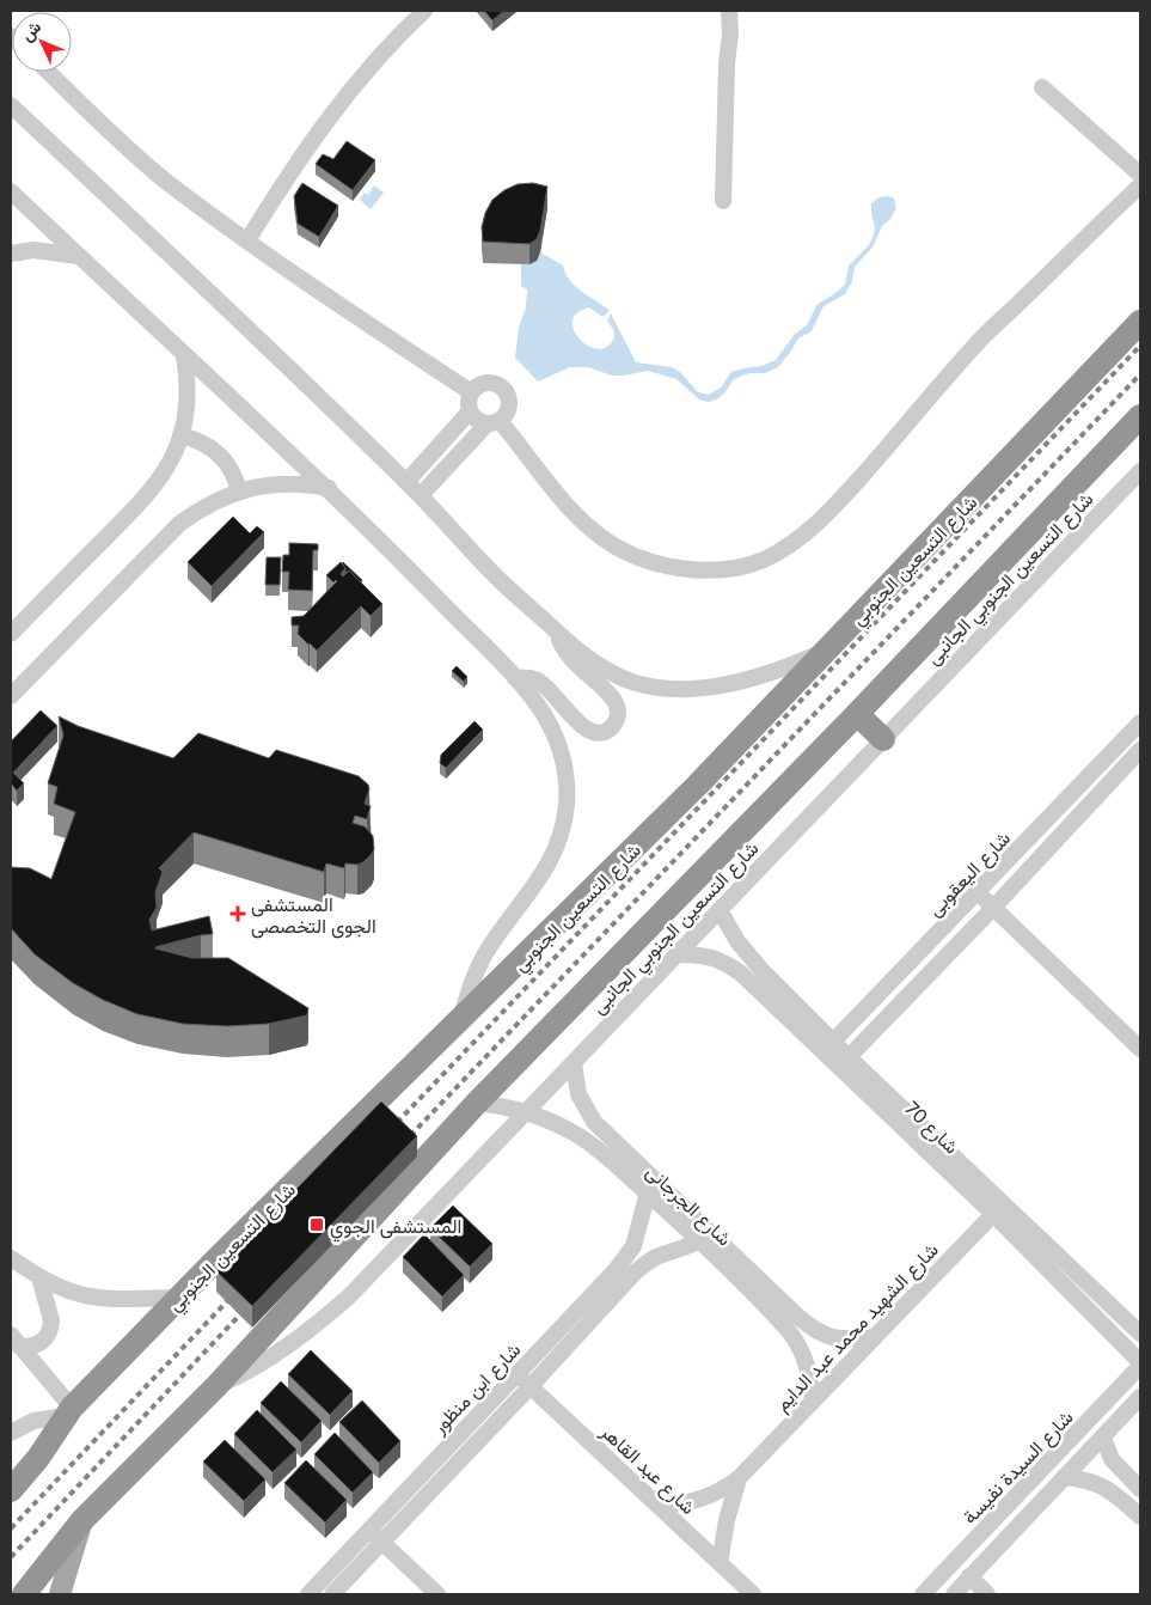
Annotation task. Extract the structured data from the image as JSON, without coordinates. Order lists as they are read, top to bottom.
{
  "streets": {
    "highway": ["شارع التسعين الجنوبي"],
    "street": [
      "شارع التسعين الجنوبي الجانبى",
      "شارع اليعقوبى",
      "شارع 70",
      "شارع الجرجانى",
      "شارع الشهيد محمد عبد الدايم",
      "شارع ابن منظور",
      "شارع السيدة نفيسة",
      "شارع عبد القاهر"
    ]
  },
  "crossings": [
    ["شارع التسعين الجنوبي الجانبى", "شارع 70"],
    ["شارع التسعين الجنوبي الجانبى", "شارع الجرجانى"],
    ["شارع اليعقوبى", "شارع 70"],
    ["شارع 70", "شارع الشهيد محمد عبد الدايم"],
    ["شارع 70", "شارع السيدة نفيسة"],
    ["شارع الجرجانى", "شارع الشهيد محمد عبد الدايم"],
    ["شارع الجرجانى", "شارع ابن منظور"],
    ["شارع الشهيد محمد عبد الدايم", "شارع عبد القاهر"],
    ["شارع ابن منظور", "شارع عبد القاهر"]
  ],
  "places": {
    "health": ["المستشفى الجوى التخصصى"],
    "transit": ["المستشفى الجوي"]
  },
  "north": "top left"
}
